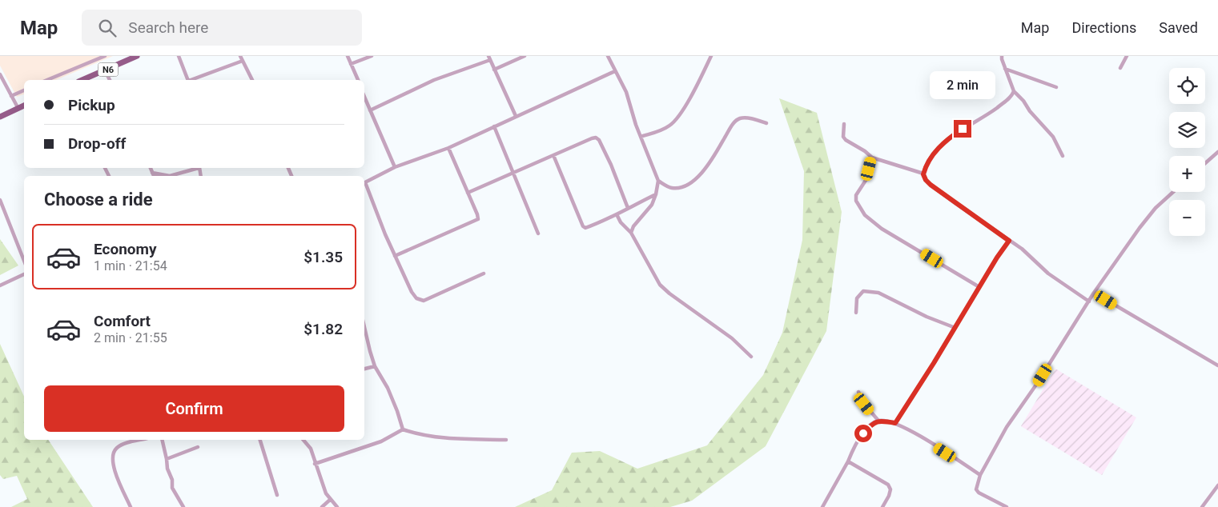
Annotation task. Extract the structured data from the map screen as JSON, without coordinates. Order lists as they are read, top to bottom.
{
  "streets": {
    "main road": ["N6"]
  },
  "page": {
    "header": "Map",
    "search": "Search here",
    "nav": ["Map", "Directions", "Saved"],
    "map_buttons": ["+", "−"],
    "bubble": "2 min",
    "banner": ["Pickup", "Drop-off"],
    "heading": "Choose a ride",
    "list": [
      {
        "name": "Economy",
        "note": "1 min · 21:54",
        "value": "$1.35"
      },
      {
        "name": "Comfort",
        "note": "2 min · 21:55",
        "value": "$1.82"
      }
    ],
    "buttons": "Confirm"
  }
}
